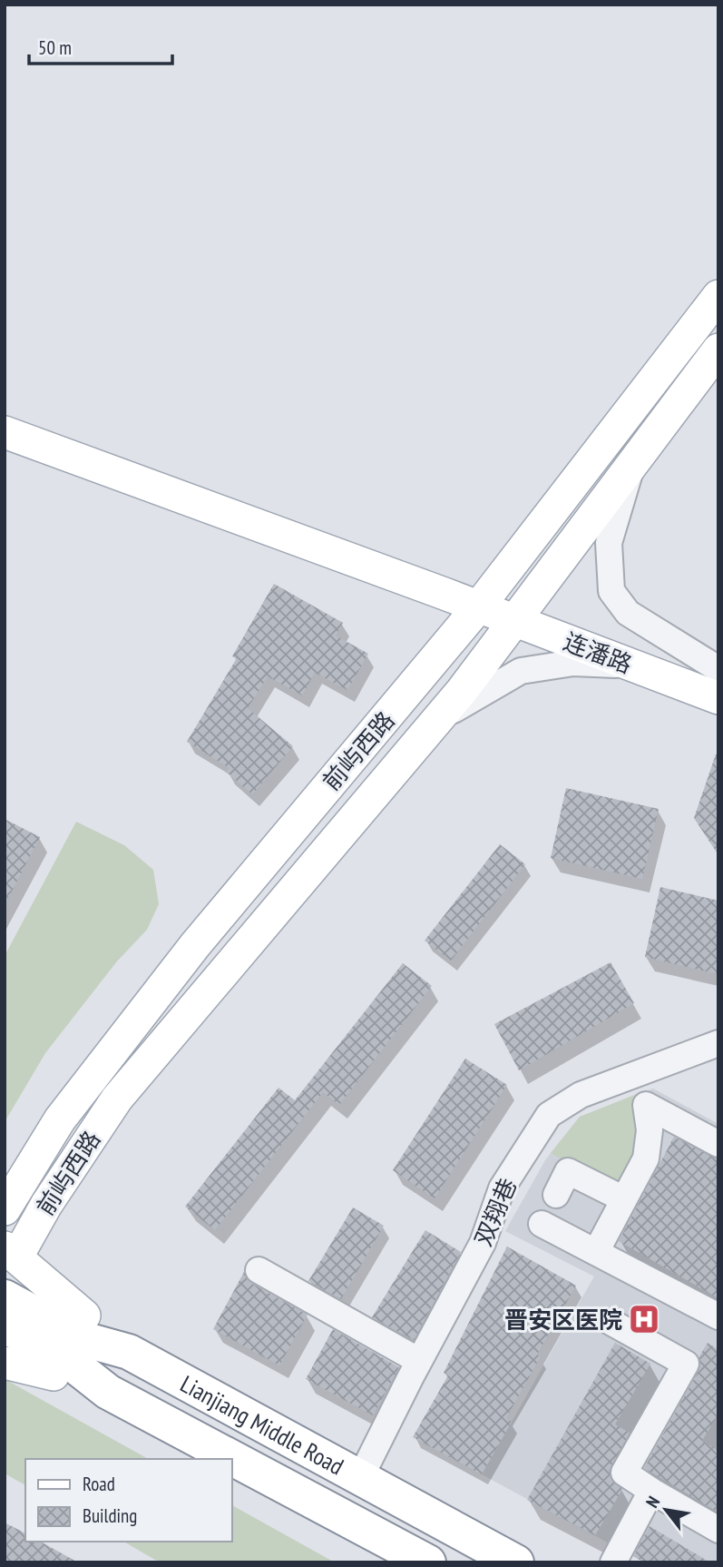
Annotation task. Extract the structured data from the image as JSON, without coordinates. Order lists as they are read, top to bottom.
{
  "streets": {
    "highway": ["Lianjiang Middle Road"],
    "main road": ["连潘路", "前屿西路"],
    "street": ["双翔巷"]
  },
  "crossings": [
    ["连潘路", "前屿西路"],
    ["双翔巷", "Lianjiang Middle Road"]
  ],
  "places": {
    "hospital": ["晋安区医院"]
  },
  "legend": ["Road", "Building"],
  "scale_bar": "50 m",
  "north": "top left"
}
